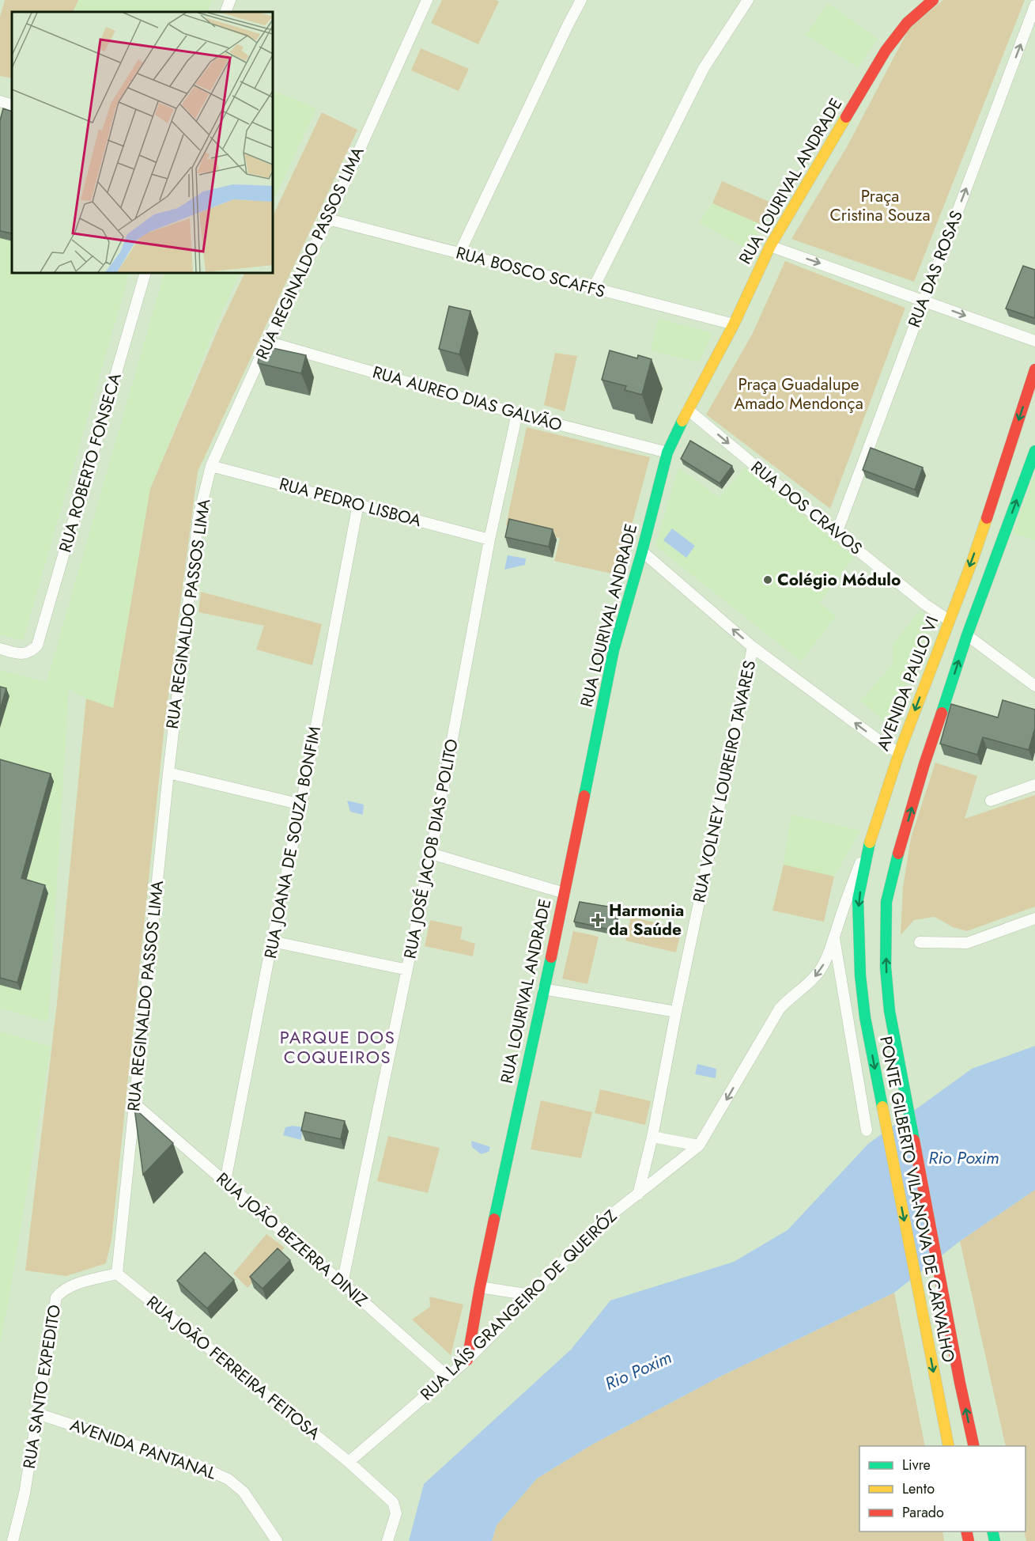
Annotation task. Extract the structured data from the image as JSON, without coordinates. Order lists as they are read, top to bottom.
{
  "streets": {
    "main road": ["RUA LOURIVAL ANDRADE", "AVENIDA PAULO VI", "PONTE GILBERTO VILA-NOVA DE CARVALHO"],
    "street": [
      "RUA REGINALDO PASSOS LIMA",
      "RUA DAS ROSAS",
      "RUA BOSCO SCAFFS",
      "RUA AUREO DIAS GALVÃO",
      "RUA ROBERTO FONSECA",
      "RUA PEDRO LISBOA",
      "RUA DOS CRAVOS",
      "RUA VOLNEY LOUREIRO TAVARES",
      "RUA JOANA DE SOUZA BONFIM",
      "RUA JOSÉ JACOB DIAS POLITO",
      "RUA JOÃO BEZERRA DINIZ",
      "RUA LAÍS GRANGEIRO DE QUEIRÓZ",
      "RUA JOÃO FERREIRA FEITOSA",
      "RUA SANTO EXPEDITO",
      "AVENIDA PANTANAL"
    ]
  },
  "crossings": [
    ["RUA LOURIVAL ANDRADE", "RUA BOSCO SCAFFS"],
    ["RUA LOURIVAL ANDRADE", "RUA AUREO DIAS GALVÃO"],
    ["RUA LOURIVAL ANDRADE", "RUA DOS CRAVOS"],
    ["RUA LOURIVAL ANDRADE", "RUA LAÍS GRANGEIRO DE QUEIRÓZ"],
    ["RUA REGINALDO PASSOS LIMA", "RUA BOSCO SCAFFS"],
    ["RUA REGINALDO PASSOS LIMA", "RUA AUREO DIAS GALVÃO"],
    ["RUA REGINALDO PASSOS LIMA", "RUA PEDRO LISBOA"],
    ["RUA REGINALDO PASSOS LIMA", "RUA JOÃO BEZERRA DINIZ"],
    ["RUA REGINALDO PASSOS LIMA", "RUA JOÃO FERREIRA FEITOSA"],
    ["RUA REGINALDO PASSOS LIMA", "RUA SANTO EXPEDITO"],
    ["RUA DAS ROSAS", "RUA DOS CRAVOS"],
    ["RUA AUREO DIAS GALVÃO", "RUA JOSÉ JACOB DIAS POLITO"],
    ["RUA PEDRO LISBOA", "RUA JOANA DE SOUZA BONFIM"],
    ["RUA PEDRO LISBOA", "RUA JOSÉ JACOB DIAS POLITO"],
    ["RUA DOS CRAVOS", "AVENIDA PAULO VI"],
    ["AVENIDA PAULO VI", "PONTE GILBERTO VILA-NOVA DE CARVALHO"],
    ["AVENIDA PAULO VI", "RUA LAÍS GRANGEIRO DE QUEIRÓZ"],
    ["RUA VOLNEY LOUREIRO TAVARES", "RUA LAÍS GRANGEIRO DE QUEIRÓZ"],
    ["RUA JOANA DE SOUZA BONFIM", "RUA JOÃO BEZERRA DINIZ"],
    ["RUA JOSÉ JACOB DIAS POLITO", "RUA JOÃO BEZERRA DINIZ"],
    ["RUA JOÃO BEZERRA DINIZ", "RUA LAÍS GRANGEIRO DE QUEIRÓZ"],
    ["RUA LAÍS GRANGEIRO DE QUEIRÓZ", "RUA JOÃO FERREIRA FEITOSA"],
    ["RUA JOÃO FERREIRA FEITOSA", "RUA SANTO EXPEDITO"],
    ["RUA SANTO EXPEDITO", "AVENIDA PANTANAL"]
  ],
  "one_way": ["RUA DAS ROSAS", "RUA DOS CRAVOS"],
  "districts": ["PARQUE DOS COQUEIROS"],
  "water": ["Rio Poxim"],
  "parks": ["Praça Cristina Souza", "Praça Guadalupe Amado Mendonça"],
  "places": {
    "other": ["Colégio Módulo"],
    "health": ["Harmonia da Saúde"]
  },
  "legend": ["Livre", "Lento", "Parado"]
}
